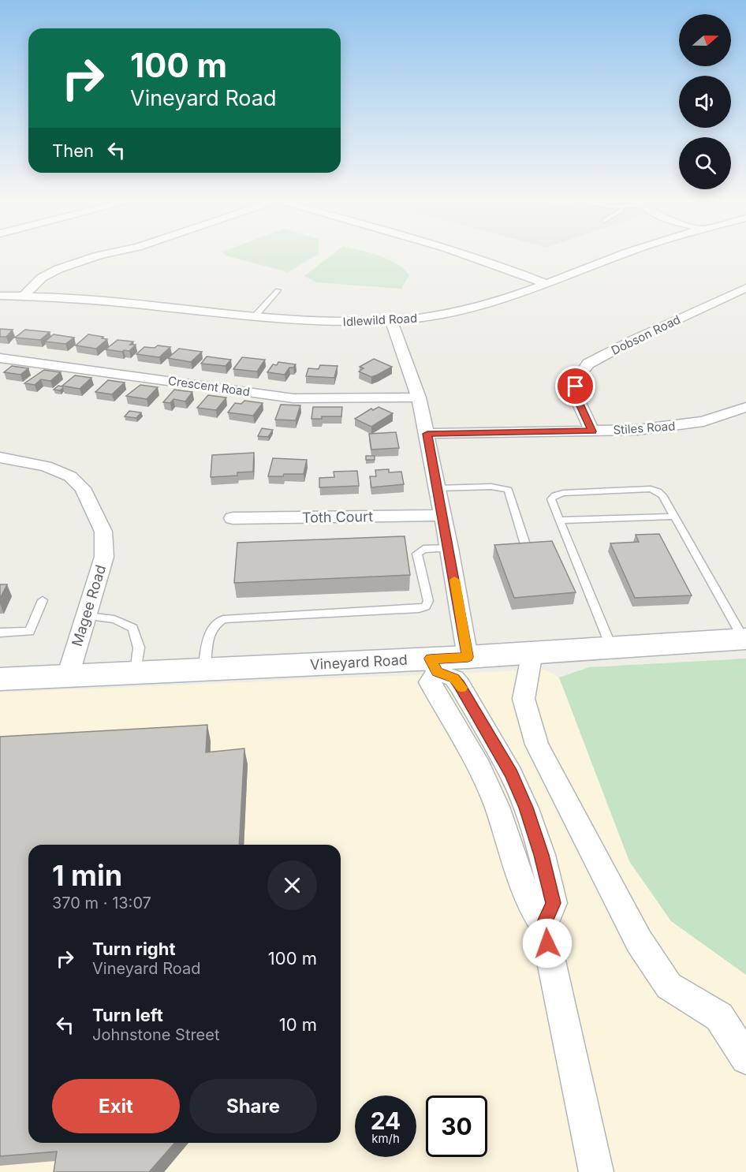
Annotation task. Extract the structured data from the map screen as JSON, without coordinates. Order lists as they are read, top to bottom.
{
  "streets": {
    "street": [
      "Idlewild Road",
      "Dobson Road",
      "Crescent Road",
      "Stiles Road",
      "Toth Court",
      "Magee Road",
      "Vineyard Road"
    ]
  },
  "crossings": [
    ["Dobson Road", "Stiles Road"],
    ["Magee Road", "Vineyard Road"]
  ],
  "north": "right",
  "page": {
    "turn": ["100 m", "Vineyard Road"],
    "then": "Then",
    "heading": ["1 min", "370 m · 13:07"],
    "list": [
      {
        "name": "Turn right",
        "note": "Vineyard Road",
        "value": "100 m"
      },
      {
        "name": "Turn left",
        "note": "Johnstone Street",
        "value": "10 m"
      }
    ],
    "buttons": ["Exit", "Share"],
    "speed": "24 km/h",
    "limit": "30"
  }
}
